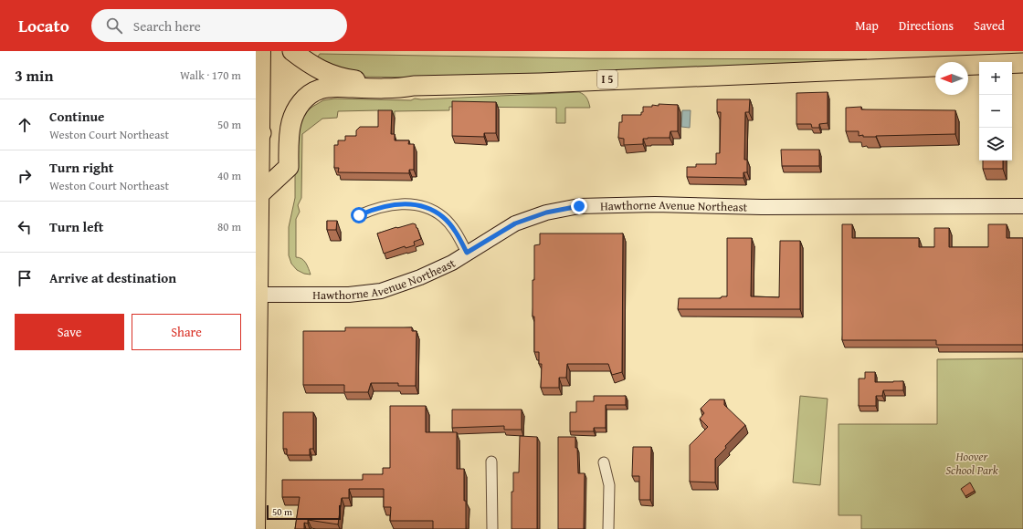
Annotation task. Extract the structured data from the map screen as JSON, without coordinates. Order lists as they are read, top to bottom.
{
  "streets": {
    "highway": ["I 5"],
    "main road": ["Hawthorne Avenue Northeast"]
  },
  "parks": ["Hoover School Park"],
  "scale_bar": "50 m",
  "north": "left",
  "page": {
    "header": "Locato",
    "search": "Search here",
    "nav": ["Map", "Directions", "Saved"],
    "heading": ["3 min", "Walk · 170 m"],
    "map_buttons": ["+", "−"],
    "list": [
      ["Continue", "Weston Court Northeast", "50 m"],
      ["Turn right", "Weston Court Northeast", "40 m"],
      ["Turn left", "80 m"],
      "Arrive at destination"
    ],
    "buttons": ["Save", "Share"],
    "scale": "50 m"
  }
}
